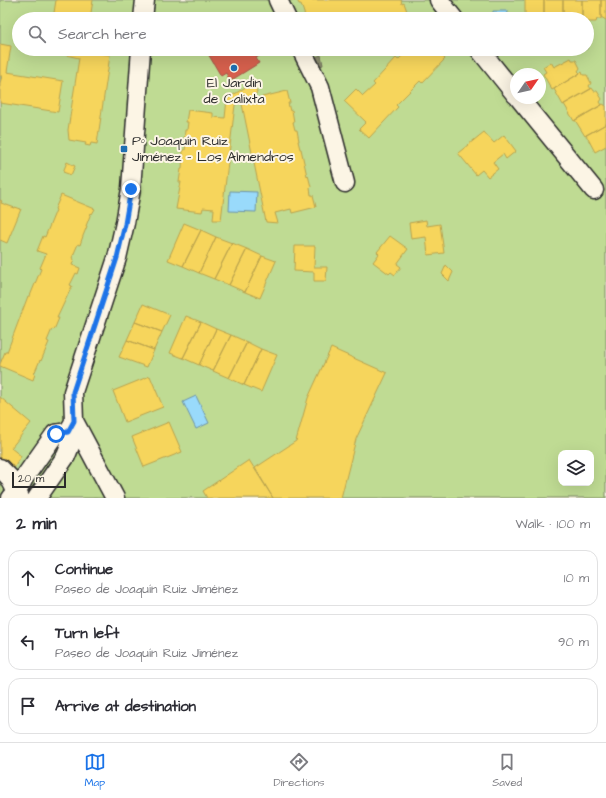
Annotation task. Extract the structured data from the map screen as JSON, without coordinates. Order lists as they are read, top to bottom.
{
  "places": {
    "other": ["El Jardin de Calixta"],
    "transit": ["Pº Joaquín Ruiz Jiménez - Los Almendros"]
  },
  "scale_bar": "20 m",
  "north": "top right",
  "page": {
    "search": "Search here",
    "scale": "20 m",
    "heading": ["2 min", "Walk · 100 m"],
    "list": [
      ["Continue", "Paseo de Joaquín Ruiz Jiménez", "10 m"],
      ["Turn left", "Paseo de Joaquín Ruiz Jiménez", "90 m"],
      "Arrive at destination"
    ],
    "nav": ["Map", "Directions", "Saved"]
  }
}
